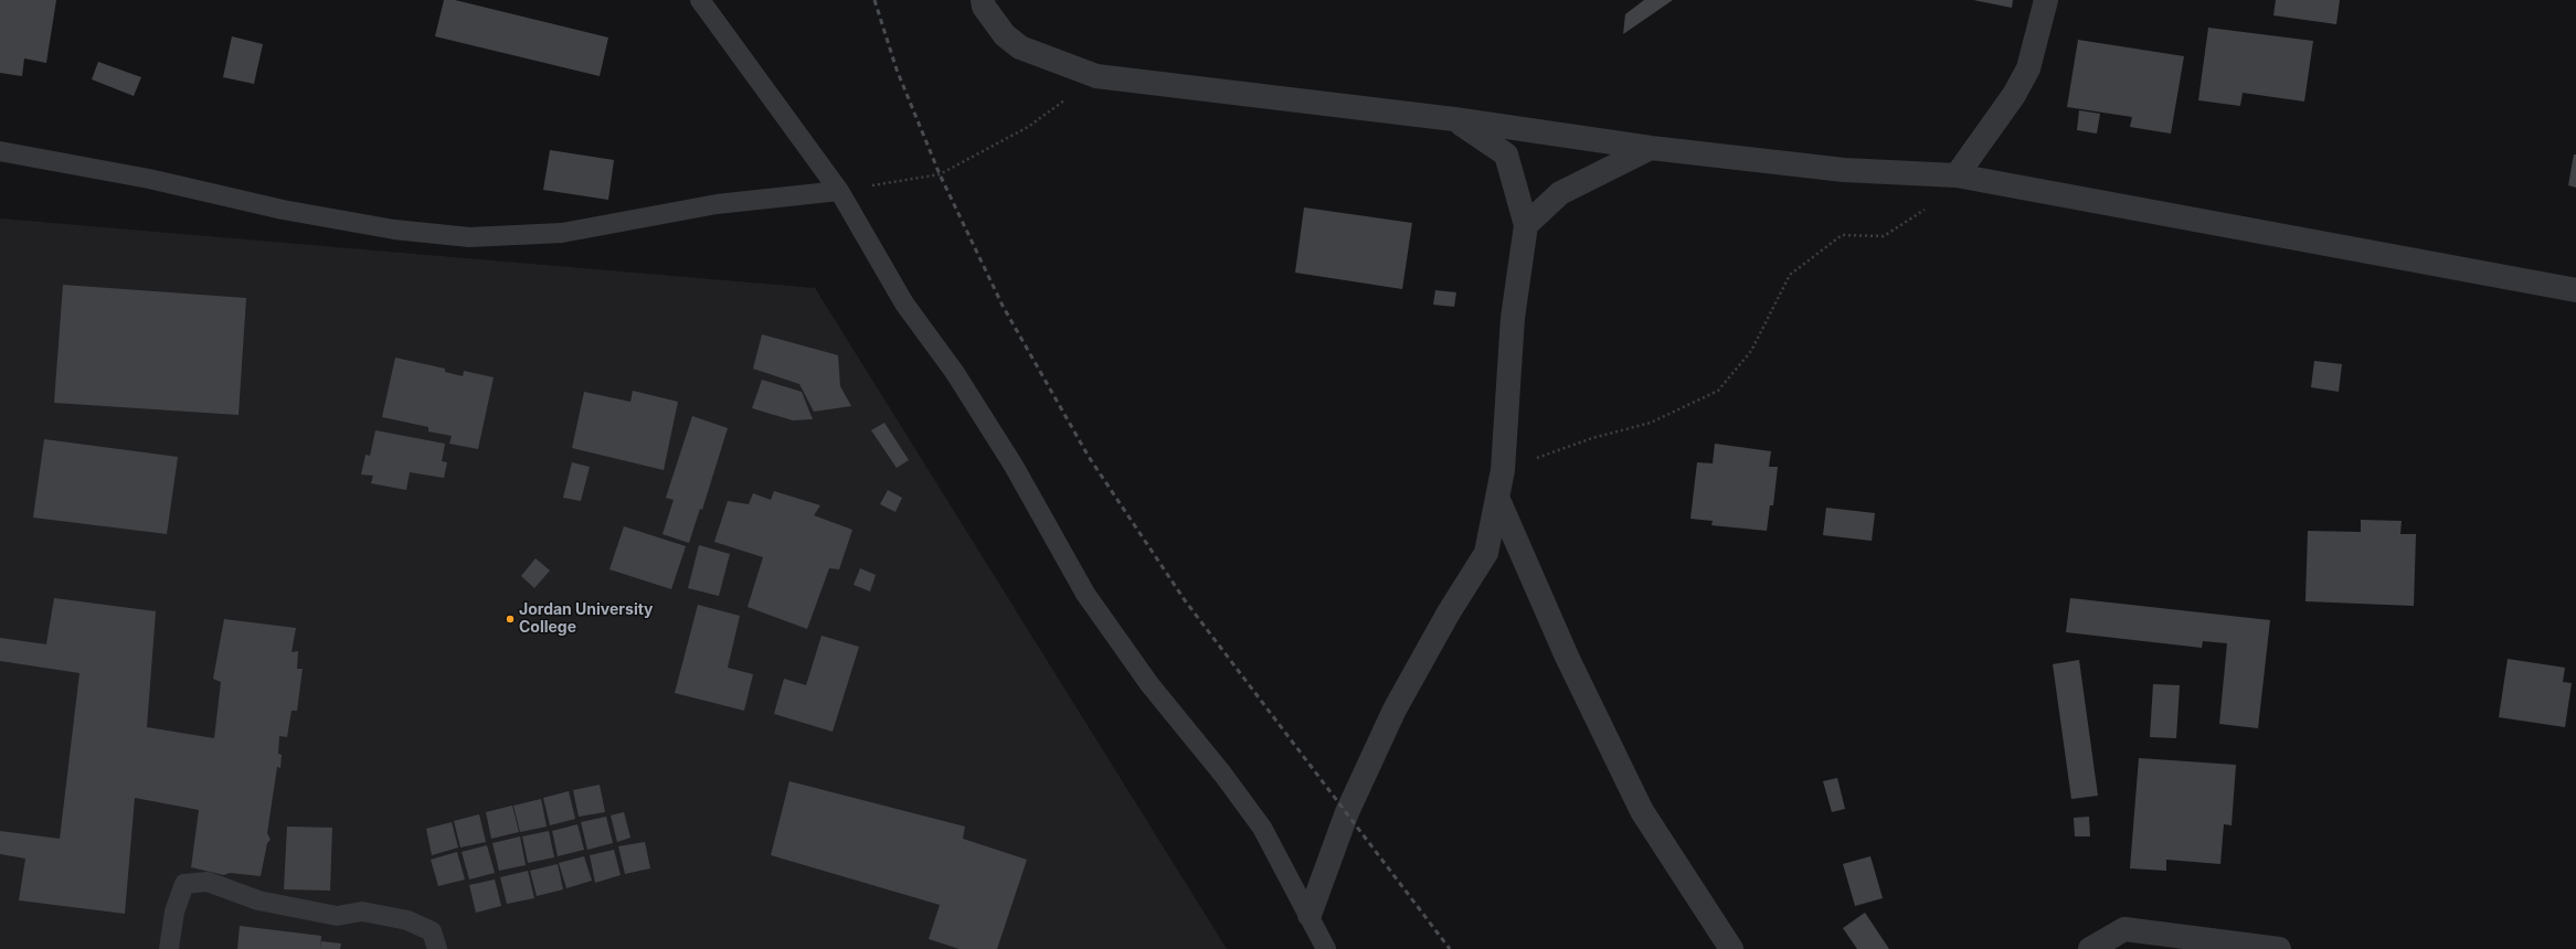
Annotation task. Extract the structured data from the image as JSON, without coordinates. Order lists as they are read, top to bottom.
{
  "places": ["Jordan University College"]
}
